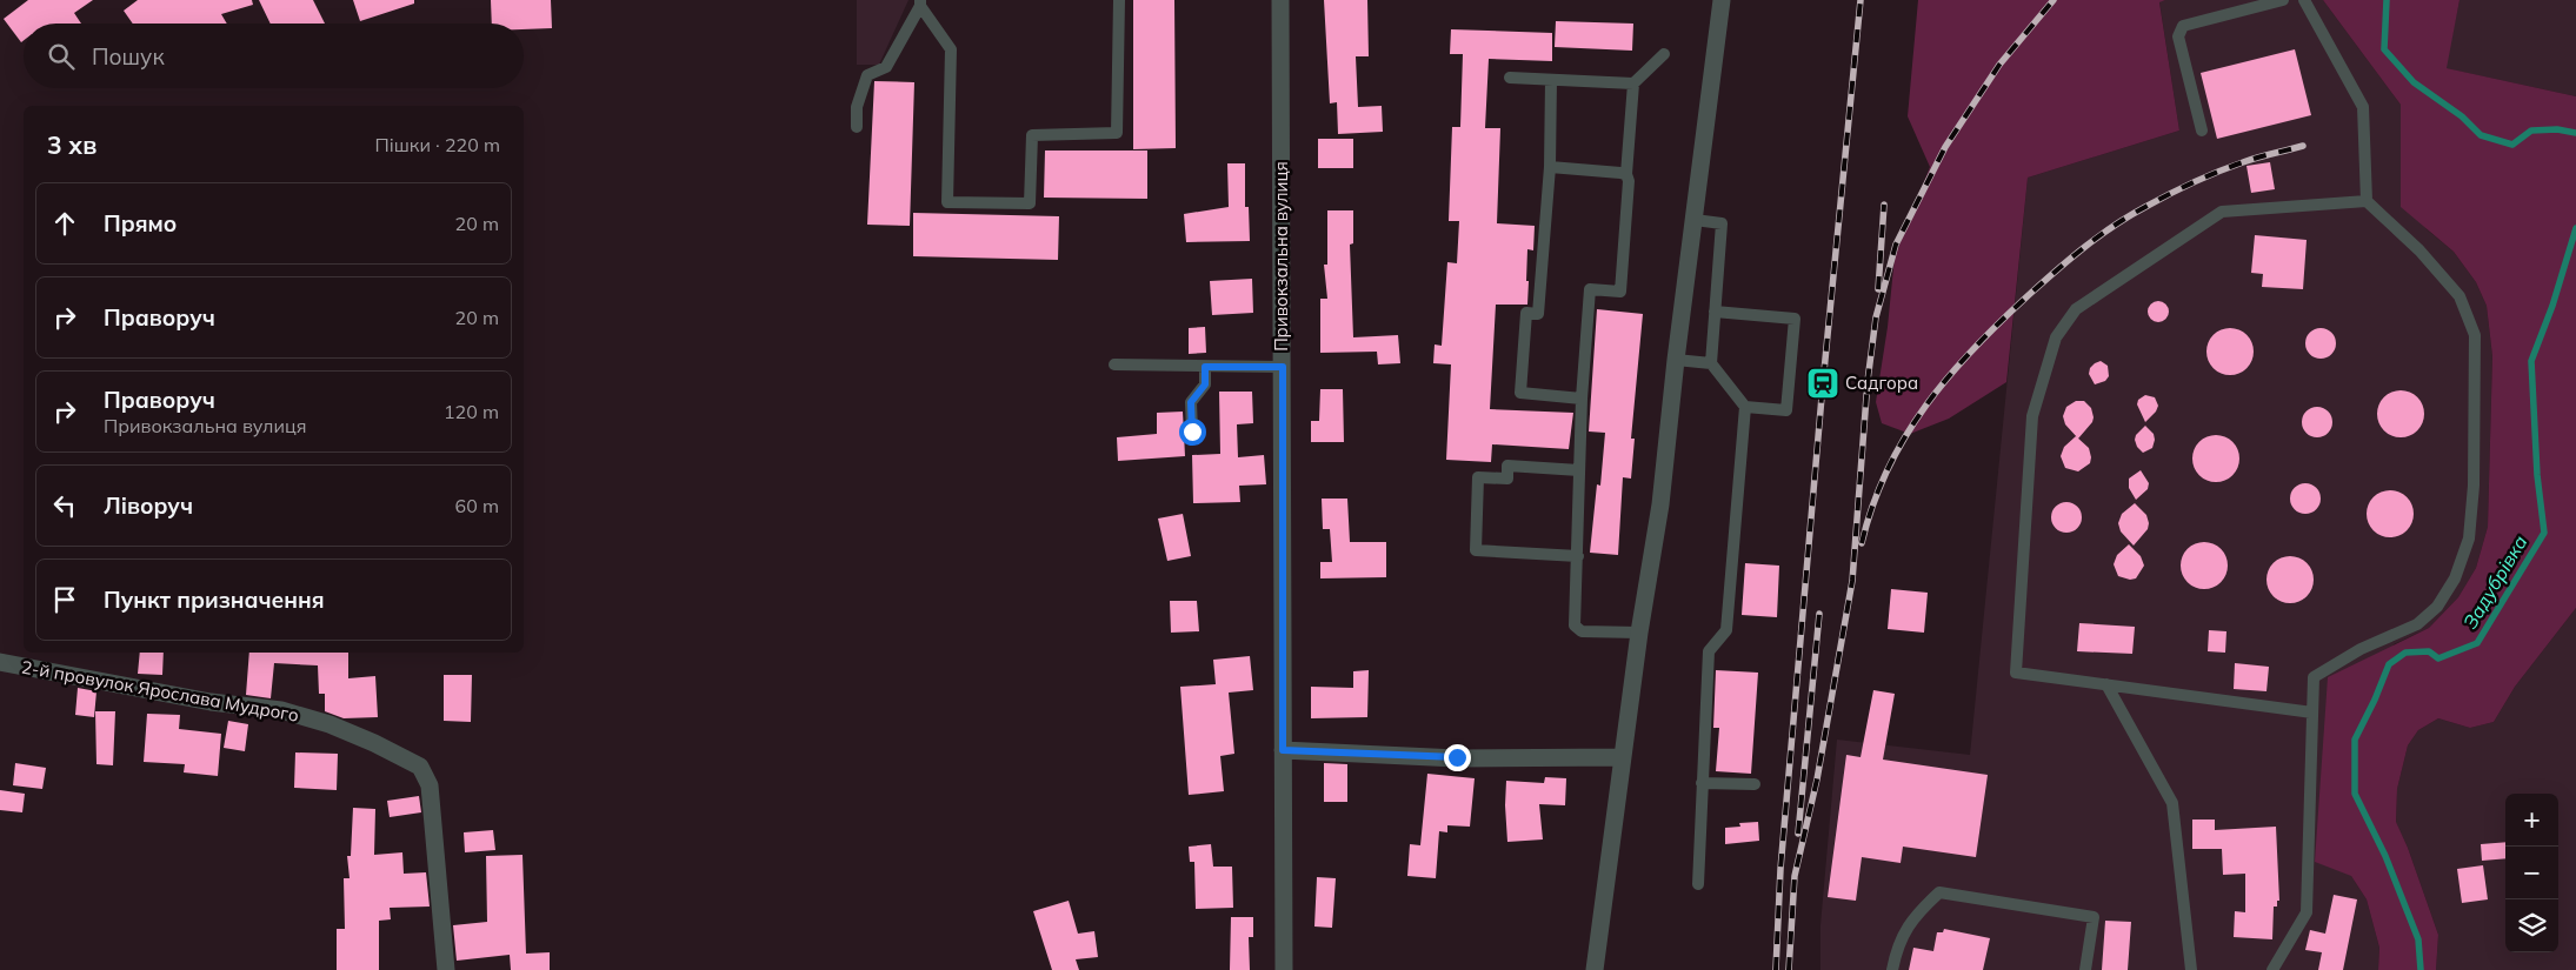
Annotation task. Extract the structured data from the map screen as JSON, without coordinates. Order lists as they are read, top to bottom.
{
  "streets": {
    "street": ["Привокзальна вулиця", "2-й провулок Ярослава Мудрого"]
  },
  "water": ["Задубрівка"],
  "places": {
    "station": ["Садгора"]
  },
  "page": {
    "search": "Пошук",
    "heading": ["3 хв", "Пішки · 220 m"],
    "list": [
      ["Прямо", "20 m"],
      ["Праворуч", "20 m"],
      ["Праворуч", "Привокзальна вулиця", "120 m"],
      ["Ліворуч", "60 m"],
      "Пункт призначення"
    ],
    "map_buttons": ["+", "−"]
  }
}
